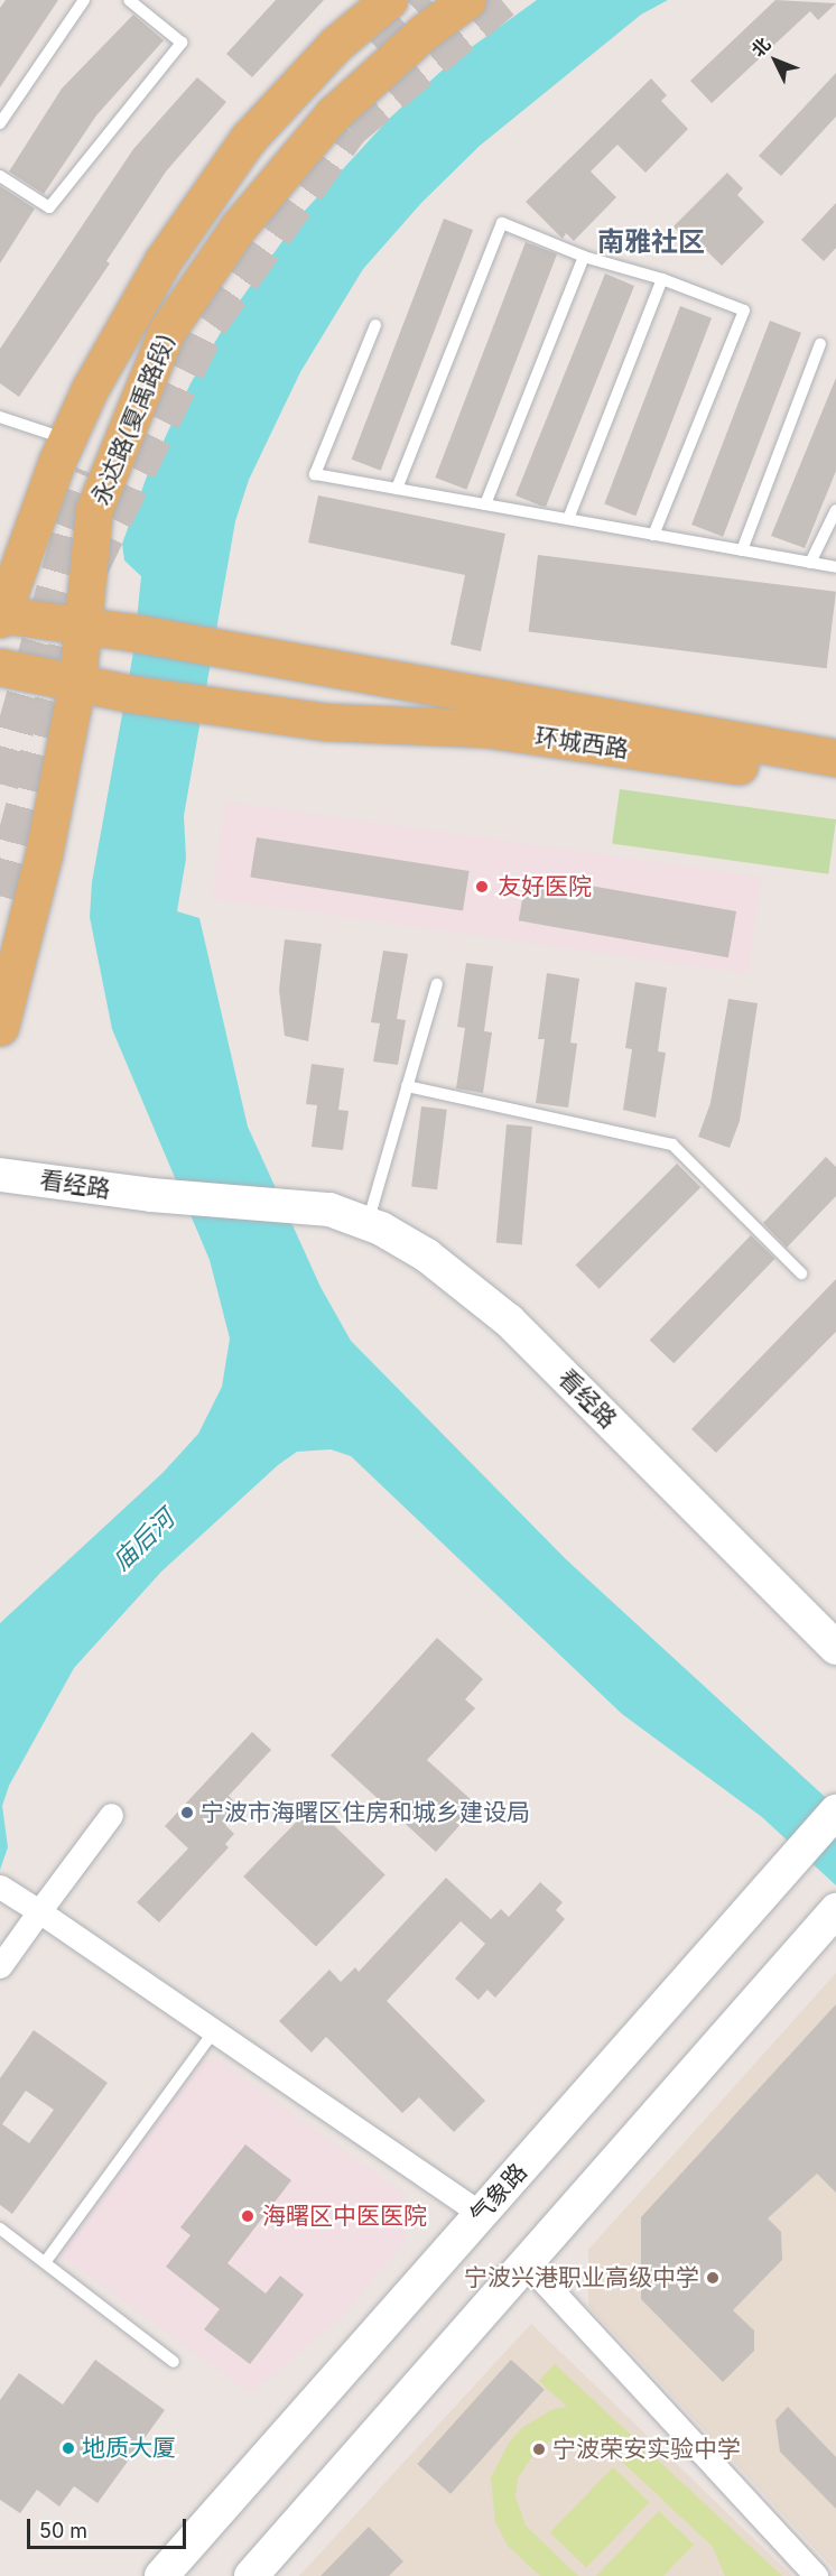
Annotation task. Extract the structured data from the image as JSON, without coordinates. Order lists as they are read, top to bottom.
{
  "streets": {
    "main road": ["永达路(夏禹路段)", "环城西路"],
    "street": ["看经路", "气象路"]
  },
  "crossings": [
    ["永达路(夏禹路段)", "环城西路"]
  ],
  "districts": ["南雅社区"],
  "water": ["庙后河"],
  "places": [
    "友好医院",
    "宁波市海曙区住房和城乡建设局",
    "海曙区中医医院",
    "宁波兴港职业高级中学",
    "地质大厦",
    "宁波荣安实验中学"
  ],
  "scale_bar": "50 m",
  "north": "top left"
}
